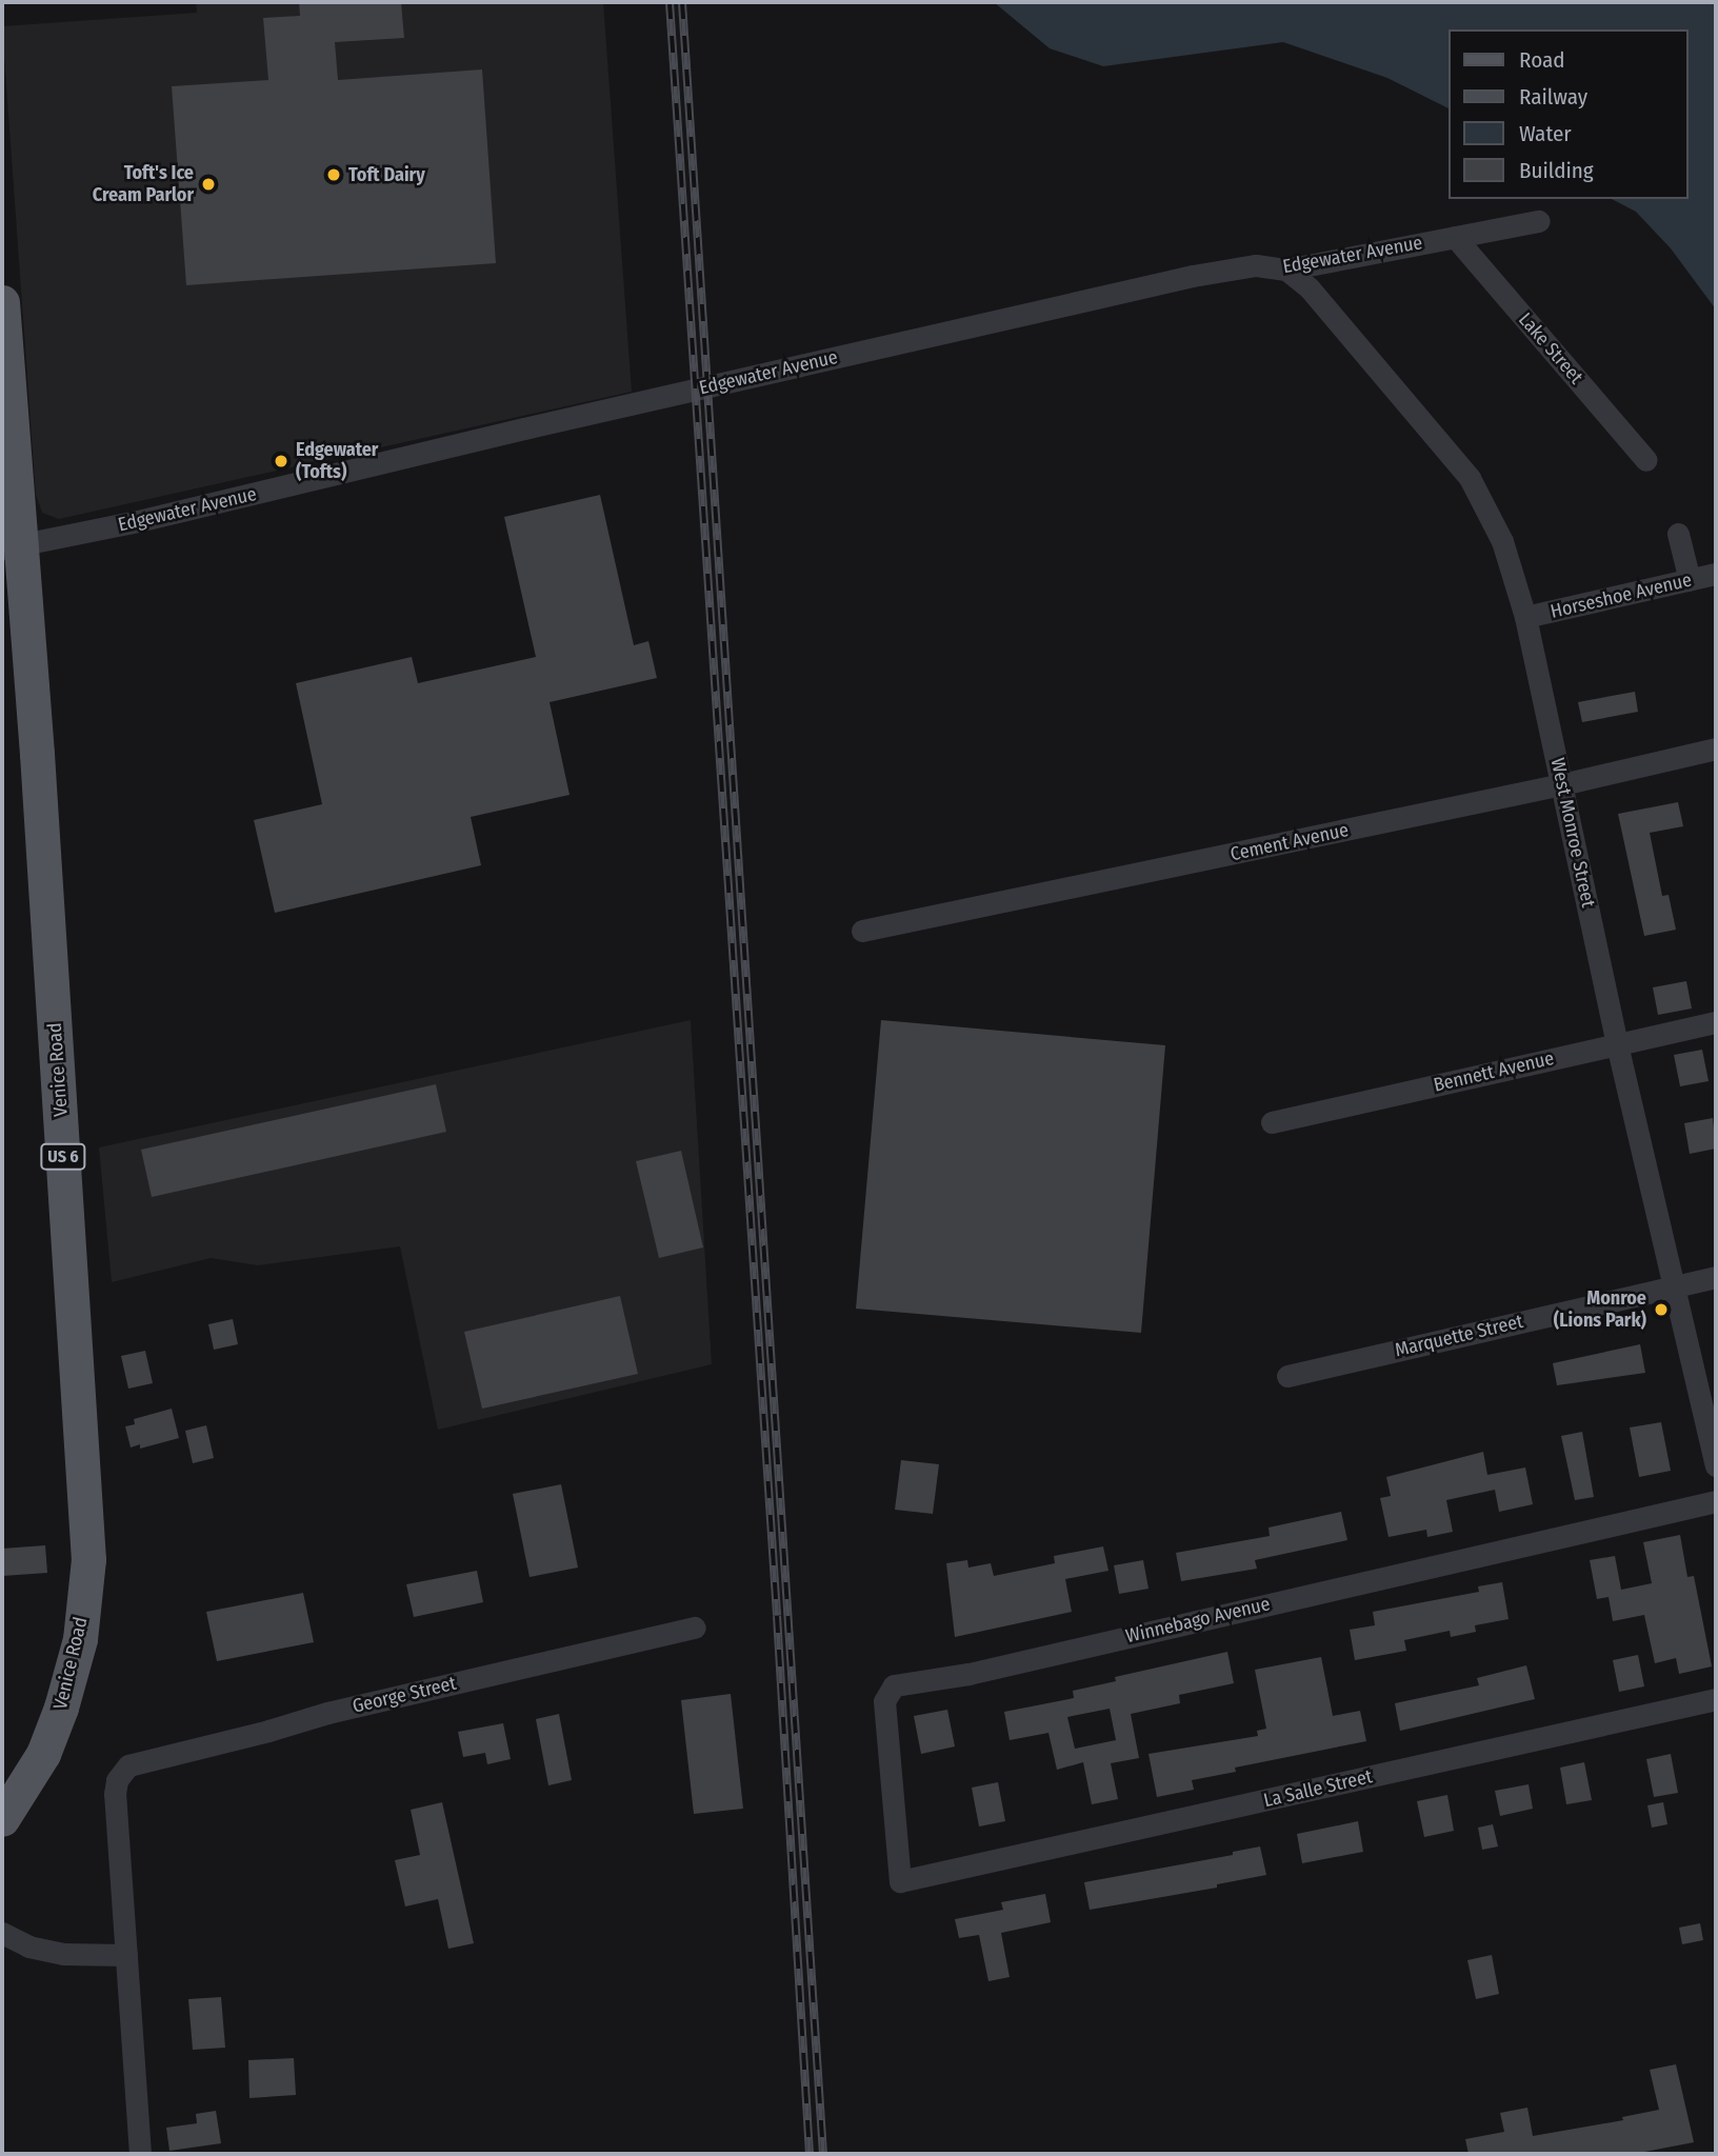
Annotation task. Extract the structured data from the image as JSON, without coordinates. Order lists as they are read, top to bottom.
{
  "streets": {
    "main road": ["Venice Road", "US 6"],
    "street": [
      "Edgewater Avenue",
      "Lake Street",
      "Horseshoe Avenue",
      "West Monroe Street",
      "Cement Avenue",
      "Bennett Avenue",
      "Marquette Street",
      "Winnebago Avenue",
      "George Street",
      "La Salle Street"
    ]
  },
  "crossings": [
    ["Edgewater Avenue", "Lake Street"],
    ["Edgewater Avenue", "West Monroe Street"],
    ["Edgewater Avenue", "Venice Road"],
    ["Horseshoe Avenue", "West Monroe Street"],
    ["West Monroe Street", "Cement Avenue"],
    ["West Monroe Street", "Bennett Avenue"],
    ["West Monroe Street", "Marquette Street"],
    ["Winnebago Avenue", "La Salle Street"]
  ],
  "places": [
    "Toft Dairy",
    "Toft's Ice Cream Parlor",
    "Edgewater (Tofts)",
    "Monroe (Lions Park)"
  ],
  "legend": [
    "Road",
    "Railway",
    "Water",
    "Building"
  ]
}
